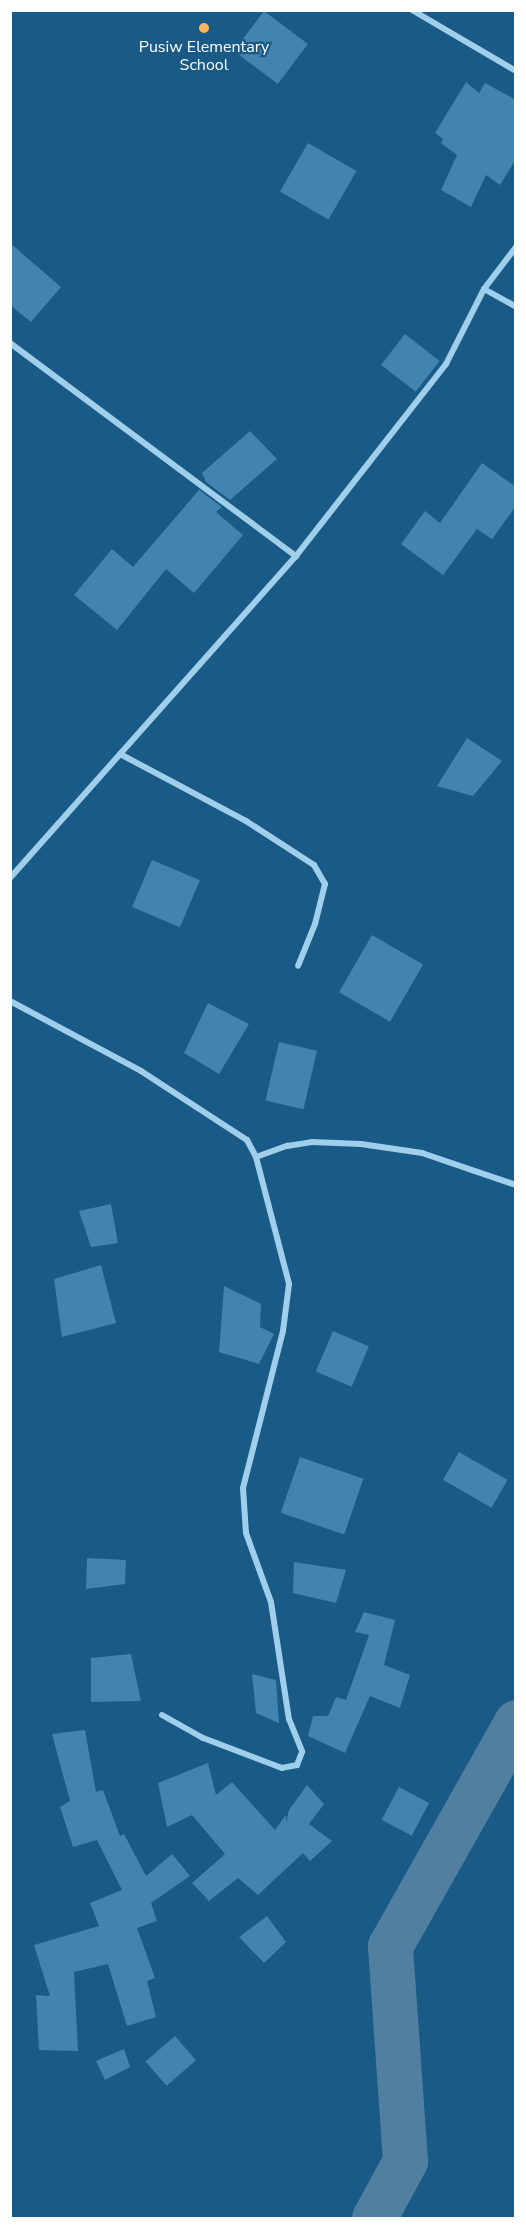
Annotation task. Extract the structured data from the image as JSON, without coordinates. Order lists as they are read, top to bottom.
{
  "places": ["Pusiw Elementary School"]
}
